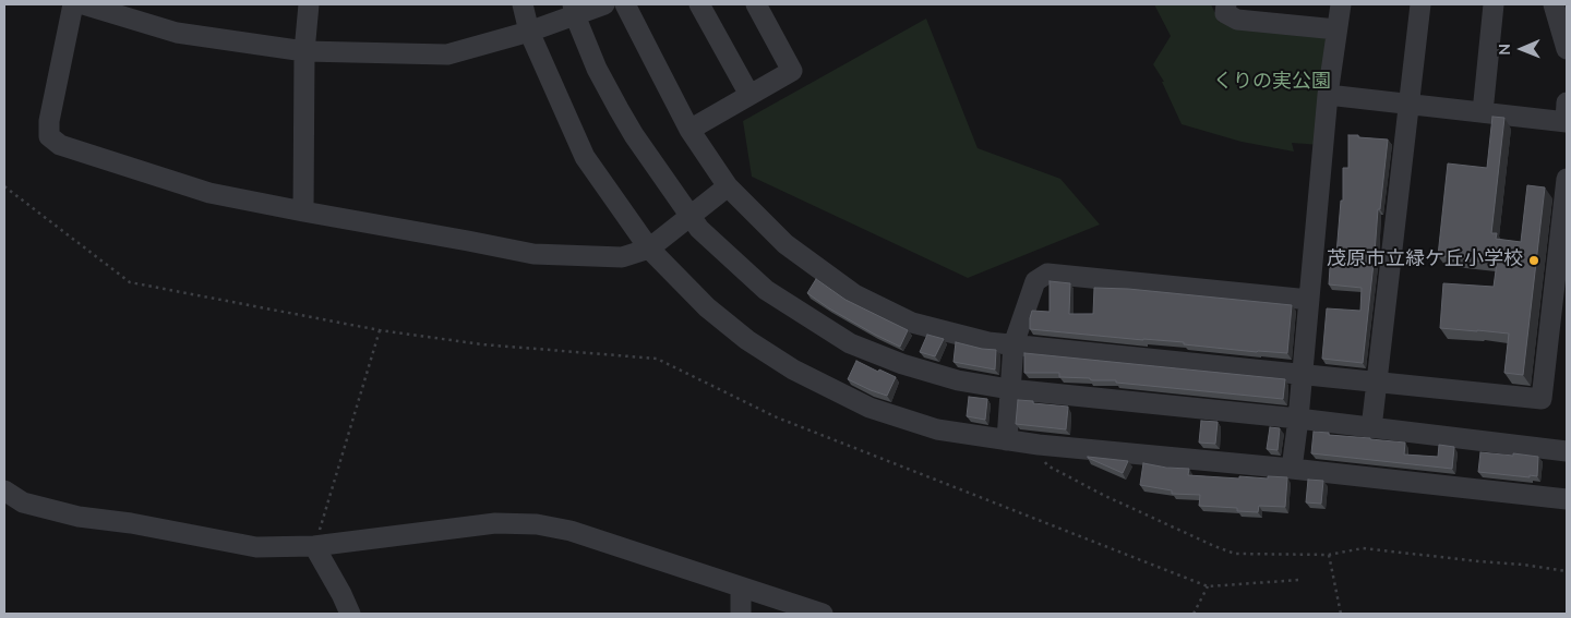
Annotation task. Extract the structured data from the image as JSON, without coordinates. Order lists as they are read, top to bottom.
{
  "parks": ["くりの実公園"],
  "places": ["茂原市立緑ケ丘小学校"],
  "north": "left"
}
